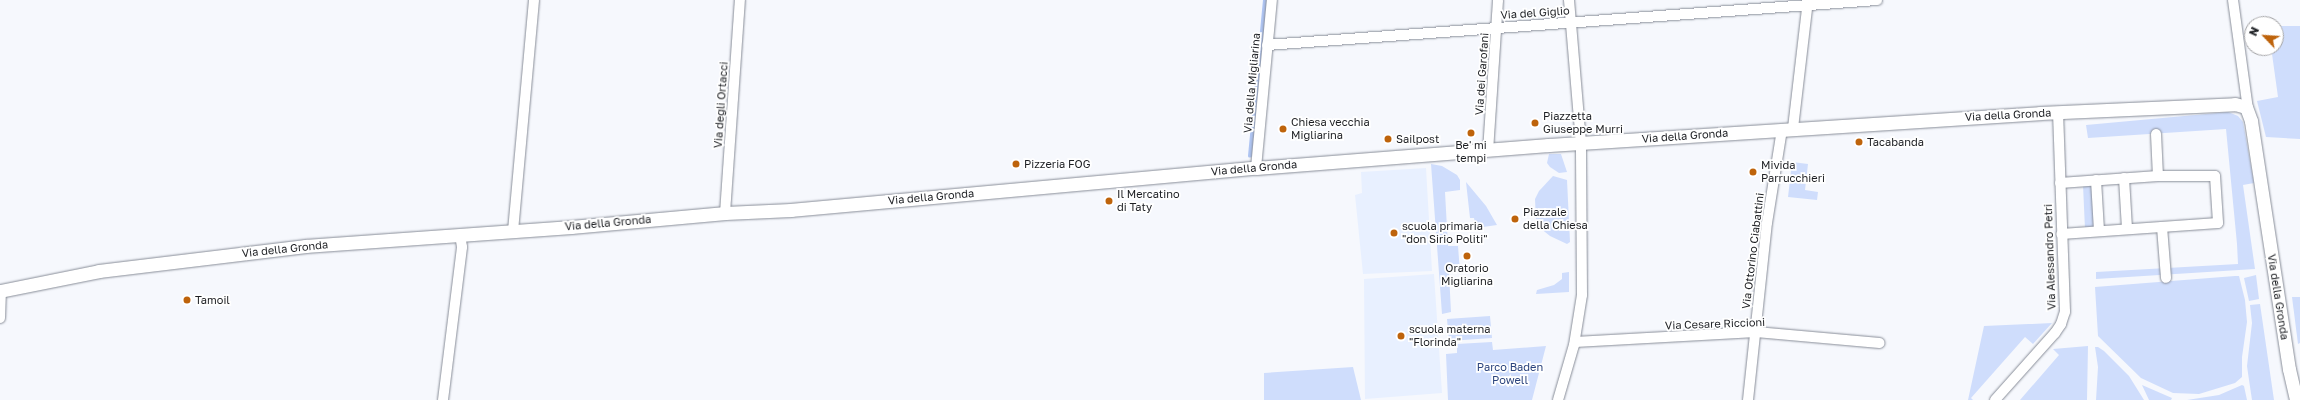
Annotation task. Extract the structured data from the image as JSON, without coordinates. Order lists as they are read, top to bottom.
{
  "streets": {
    "street": [
      "Via del Giglio",
      "Via dei Garofani",
      "Via della Migliarina",
      "Via degli Ortacci",
      "Via della Gronda",
      "Via Ottorino Ciabattini",
      "Via Alessandro Petri",
      "Via Cesare Riccioni"
    ]
  },
  "crossings": [
    ["Via del Giglio", "Via dei Garofani"],
    ["Via del Giglio", "Via della Migliarina"],
    ["Via del Giglio", "Via Ottorino Ciabattini"],
    ["Via dei Garofani", "Via della Gronda"],
    ["Via della Migliarina", "Via della Gronda"],
    ["Via degli Ortacci", "Via della Gronda"],
    ["Via della Gronda", "Via Ottorino Ciabattini"],
    ["Via della Gronda", "Via Alessandro Petri"],
    ["Via Ottorino Ciabattini", "Via Cesare Riccioni"]
  ],
  "parks": ["Parco Baden Powell"],
  "places": [
    "Piazzetta Giuseppe Murri",
    "Chiesa vecchia Migliarina",
    "Be' mi tempi",
    "Sailpost",
    "Tacabanda",
    "Pizzeria FOG",
    "Mivida Parrucchieri",
    "Il Mercatino di Taty",
    "Piazzale della Chiesa",
    "scuola primaria \"don Sirio Politi\"",
    "Oratorio Migliarina",
    "Tamoil",
    "scuola materna \"Florinda\""
  ],
  "north": "top left"
}
